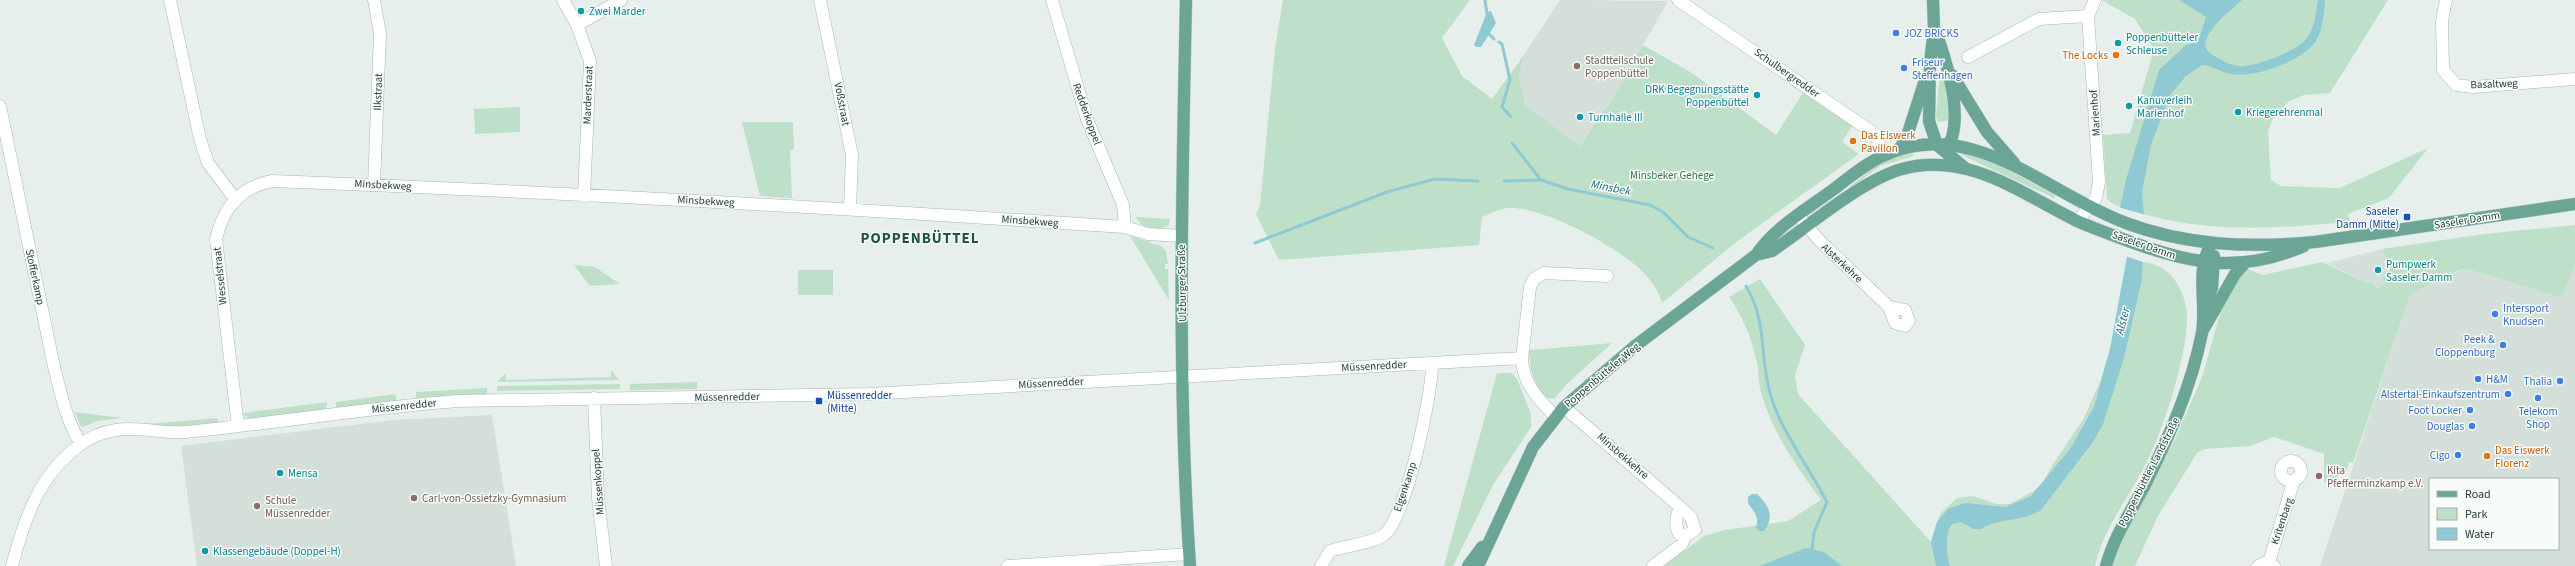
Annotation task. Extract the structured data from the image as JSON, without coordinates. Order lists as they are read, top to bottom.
{
  "streets": {
    "main road": [
      "Saseler Damm",
      "Ulzburger Straße",
      "Poppenbütteler Weg",
      "Poppenbüttler Landstraße"
    ],
    "street": [
      "Schulbergredder",
      "Basaltweg",
      "Ilkstraat",
      "Marderstraat",
      "Voßstraat",
      "Marienhof",
      "Redderkoppel",
      "Minsbekweg",
      "Alsterkehre",
      "Wesselstraat",
      "Stofferkamp",
      "Müssenredder",
      "Minsbekkehre",
      "Müssenkoppel",
      "Elgenkamp",
      "Kritenbarg"
    ]
  },
  "crossings": [
    ["Schulbergredder", "Poppenbütteler Weg"],
    ["Ilkstraat", "Minsbekweg"],
    ["Marderstraat", "Minsbekweg"],
    ["Voßstraat", "Minsbekweg"],
    ["Marienhof", "Saseler Damm"],
    ["Redderkoppel", "Minsbekweg"],
    ["Minsbekweg", "Wesselstraat"],
    ["Minsbekweg", "Ulzburger Straße"],
    ["Saseler Damm", "Poppenbütteler Weg"],
    ["Saseler Damm", "Poppenbüttler Landstraße"],
    ["Alsterkehre", "Poppenbütteler Weg"],
    ["Wesselstraat", "Müssenredder"],
    ["Stofferkamp", "Müssenredder"],
    ["Ulzburger Straße", "Müssenredder"],
    ["Müssenredder", "Müssenkoppel"],
    ["Müssenredder", "Elgenkamp"],
    ["Poppenbütteler Weg", "Minsbekkehre"]
  ],
  "districts": ["POPPENBÜTTEL"],
  "water": ["Minsbek", "Alster"],
  "parks": ["Minsbeker Gehege"],
  "places": {
    "other": [
      "Zwei Marder",
      "JOZ BRICKS",
      "Poppenbütteler Schleuse",
      "The Locks",
      "Stadtteilschule Poppenbüttel",
      "Friseur Steffenhagen",
      "DRK Begegnungsstätte Poppenbüttel",
      "Kanuverleih Marienhof",
      "Kriegerehrenmal",
      "Turnhalle III",
      "Das Eiswerk Pavillon",
      "Pumpwerk Saseler Damm",
      "Intersport Knudsen",
      "Peek & Cloppenburg",
      "H&M",
      "Thalia",
      "Alstertal-Einkaufszentrum",
      "Telekom Shop",
      "Foot Locker",
      "Douglas",
      "Cigo",
      "Das Eiswerk Florenz",
      "Mensa",
      "Kita Pfefferminzkamp e.V.",
      "Carl-von-Ossietzky-Gymnasium",
      "Schule Müssenredder",
      "Klassengebäude (Doppel-H)"
    ],
    "transit": ["Saseler Damm (Mitte)", "Müssenredder (Mitte)"]
  },
  "legend": ["Road", "Park", "Water"]
}
